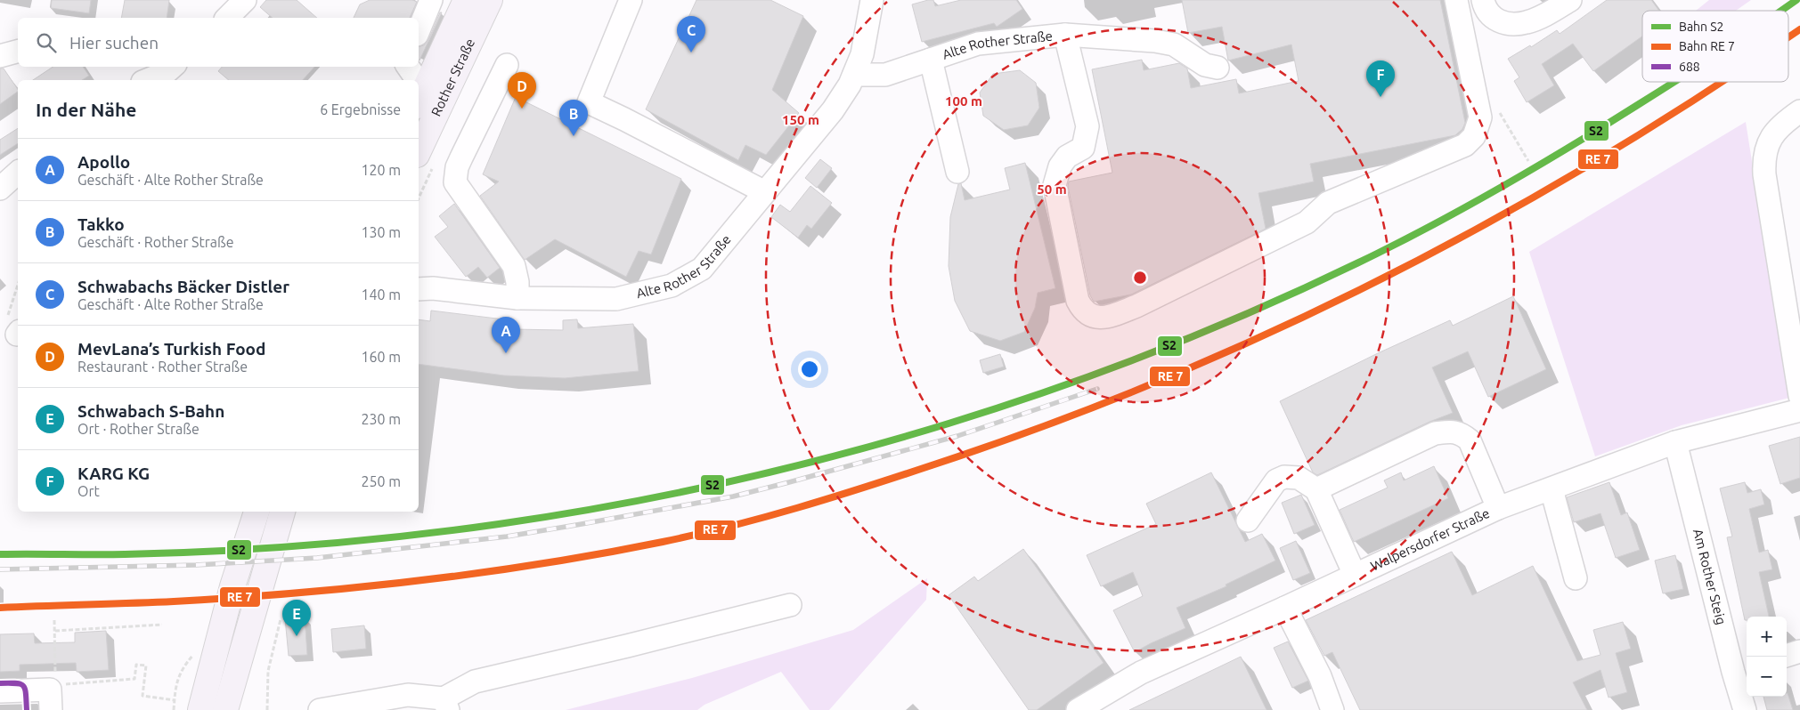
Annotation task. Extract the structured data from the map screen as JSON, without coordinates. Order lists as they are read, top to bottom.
{
  "streets": {
    "main road": ["Rother Straße"],
    "street": ["Alte Rother Straße", "Walpersdorfer Straße", "Am Rother Steig"]
  },
  "crossings": [
    ["Walpersdorfer Straße", "Am Rother Steig"]
  ],
  "lines": ["rail line S2", "transit line 688"],
  "legend": ["Bahn S2", "Bahn RE 7", "688"],
  "page": {
    "pins": [
      "C",
      "F",
      "D",
      "B",
      "A",
      "E"
    ],
    "search": "Hier suchen",
    "heading": ["In der Nähe", "6 Ergebnisse"],
    "list": [
      {
        "mark": "A",
        "name": "Apollo",
        "note": "Geschäft · Alte Rother Straße",
        "value": "120 m"
      },
      {
        "mark": "B",
        "name": "Takko",
        "note": "Geschäft · Rother Straße",
        "value": "130 m"
      },
      {
        "mark": "C",
        "name": "Schwabachs Bäcker Distler",
        "note": "Geschäft · Alte Rother Straße",
        "value": "140 m"
      },
      {
        "mark": "D",
        "name": "MevLana’s Turkish Food",
        "note": "Restaurant · Rother Straße",
        "value": "160 m"
      },
      {
        "mark": "E",
        "name": "Schwabach S-Bahn",
        "note": "Ort · Rother Straße",
        "value": "230 m"
      },
      {
        "mark": "F",
        "name": "KARG KG",
        "note": "Ort",
        "value": "250 m"
      }
    ],
    "map_buttons": ["+", "−"]
  },
  "rings": ["100 m", "150 m", "50 m"]
}
